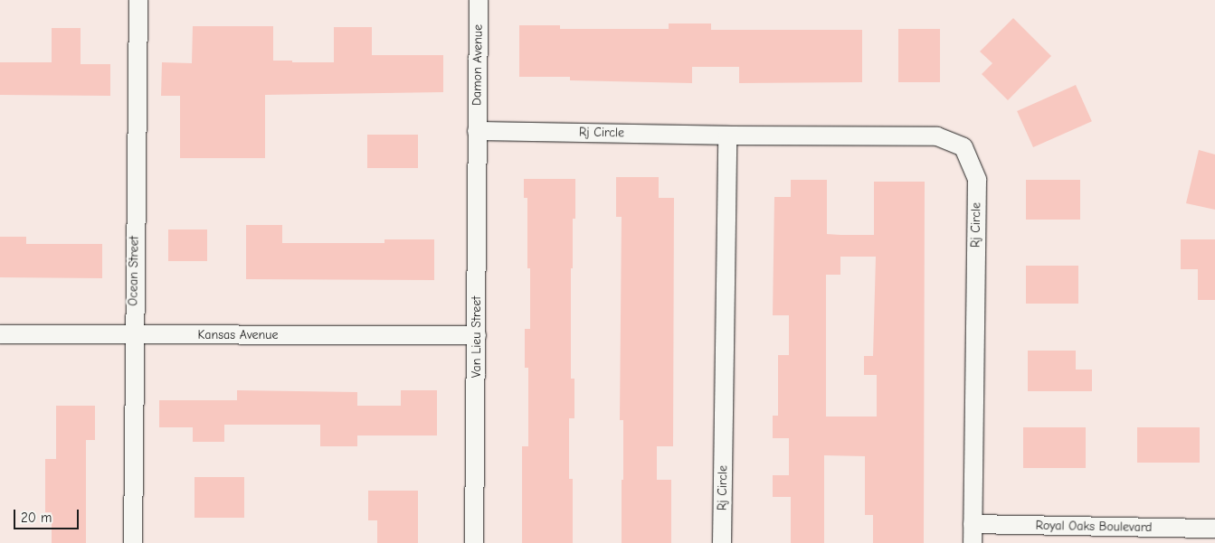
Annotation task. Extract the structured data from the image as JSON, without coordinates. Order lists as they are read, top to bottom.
{
  "streets": {
    "street": [
      "Damon Avenue",
      "Rj Circle",
      "Ocean Street",
      "Kansas Avenue",
      "Van Lieu Street",
      "Royal Oaks Boulevard"
    ]
  },
  "crossings": [
    ["Damon Avenue", "Rj Circle"],
    ["Damon Avenue", "Van Lieu Street"],
    ["Rj Circle", "Van Lieu Street"],
    ["Rj Circle", "Royal Oaks Boulevard"],
    ["Ocean Street", "Kansas Avenue"],
    ["Kansas Avenue", "Van Lieu Street"]
  ],
  "scale_bar": "20 m"
}
